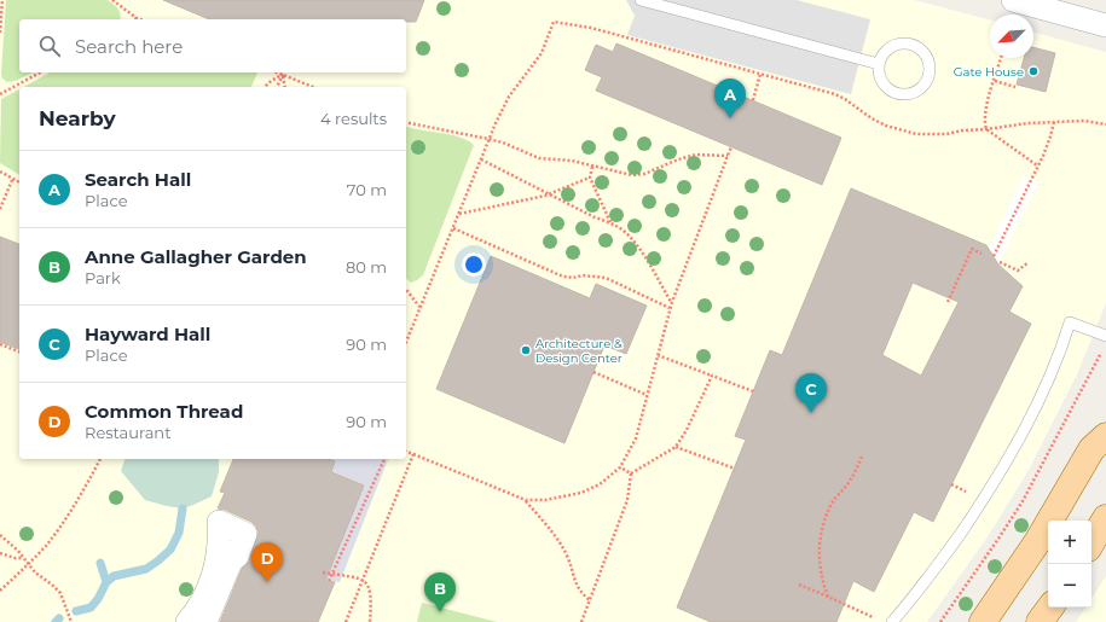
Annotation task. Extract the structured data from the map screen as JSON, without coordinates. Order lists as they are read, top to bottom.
{
  "places": ["Gate House", "Architecture & Design Center"],
  "north": "bottom left",
  "page": {
    "search": "Search here",
    "pins": [
      "A",
      "C",
      "D",
      "B"
    ],
    "heading": ["Nearby", "4 results"],
    "list": [
      {
        "mark": "A",
        "name": "Search Hall",
        "note": "Place",
        "value": "70 m"
      },
      {
        "mark": "B",
        "name": "Anne Gallagher Garden",
        "note": "Park",
        "value": "80 m"
      },
      {
        "mark": "C",
        "name": "Hayward Hall",
        "note": "Place",
        "value": "90 m"
      },
      {
        "mark": "D",
        "name": "Common Thread",
        "note": "Restaurant",
        "value": "90 m"
      }
    ],
    "map_buttons": ["+", "−"]
  }
}
